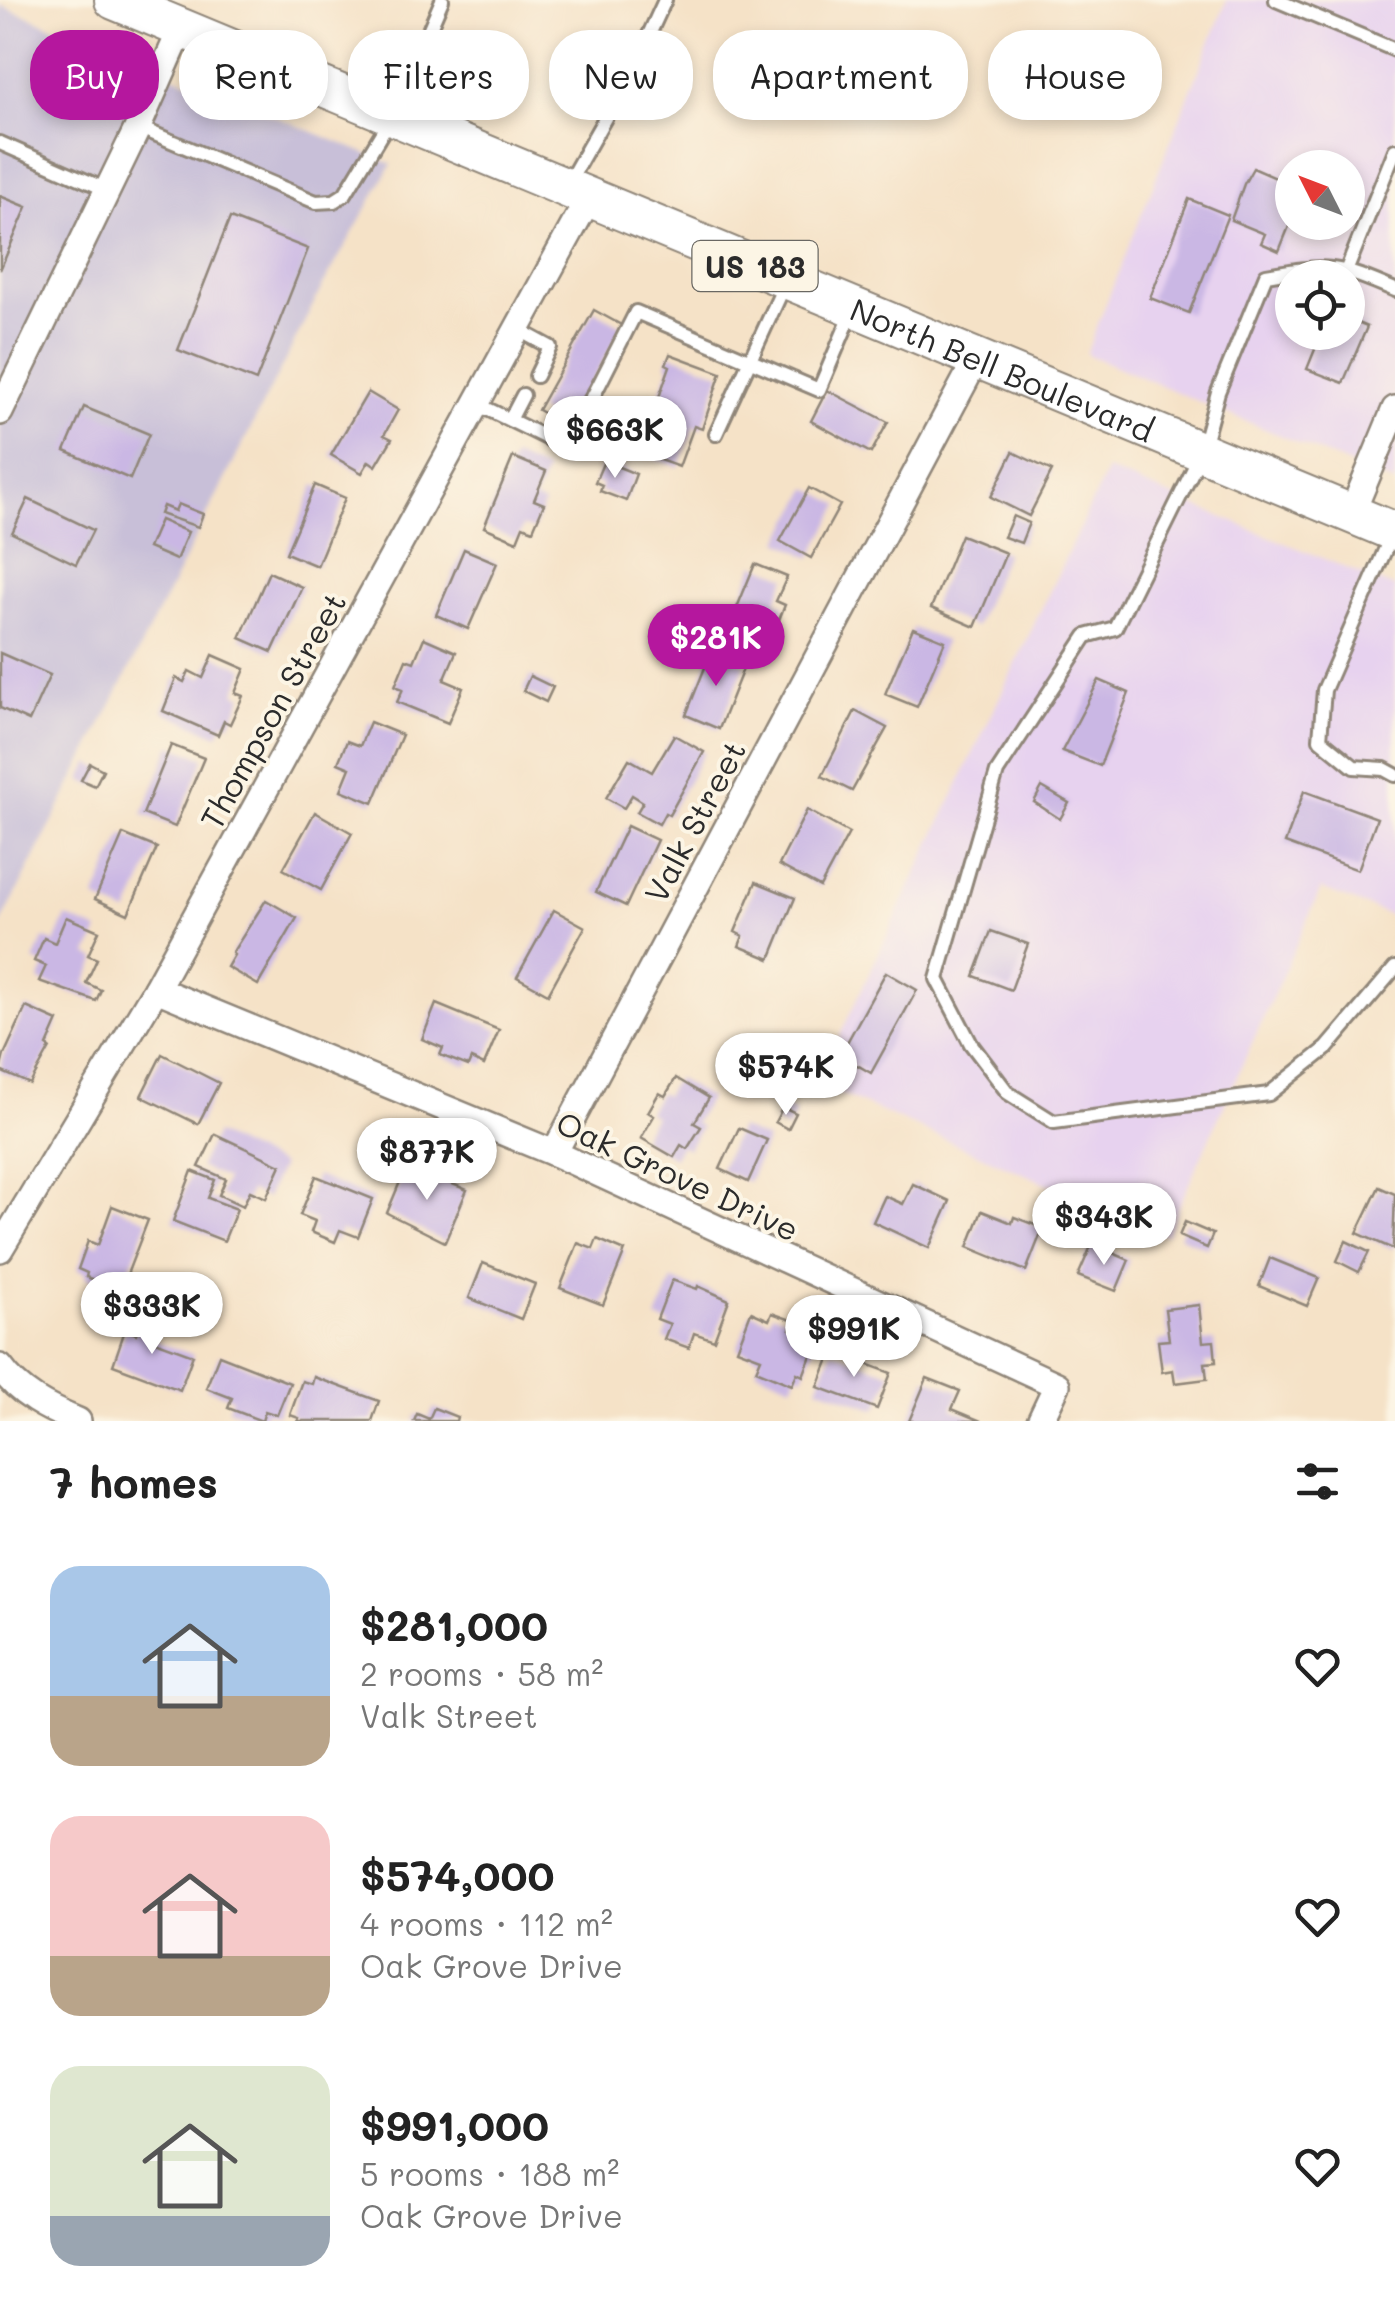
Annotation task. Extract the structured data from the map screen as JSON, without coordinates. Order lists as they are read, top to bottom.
{
  "streets": {
    "main road": ["US 183", "North Bell Boulevard"],
    "street": ["Thompson Street", "Valk Street", "Oak Grove Drive"]
  },
  "crossings": [
    ["North Bell Boulevard", "Thompson Street"],
    ["North Bell Boulevard", "Valk Street"],
    ["Thompson Street", "Oak Grove Drive"],
    ["Valk Street", "Oak Grove Drive"]
  ],
  "north": "top left",
  "page": {
    "chip": [
      "Buy",
      "Rent",
      "Filters",
      "New",
      "Apartment",
      "House"
    ],
    "price": [
      "$663K",
      "$281K",
      "$574K",
      "$877K",
      "$343K",
      "$333K",
      "$991K"
    ],
    "heading": "7 homes",
    "list": [
      {
        "name": "$281,000",
        "note": "2 rooms · 58 m² · Valk Street"
      },
      {
        "name": "$574,000",
        "note": "4 rooms · 112 m² · Oak Grove Drive"
      },
      {
        "name": "$991,000",
        "note": "5 rooms · 188 m² · Oak Grove Drive"
      }
    ]
  }
}
